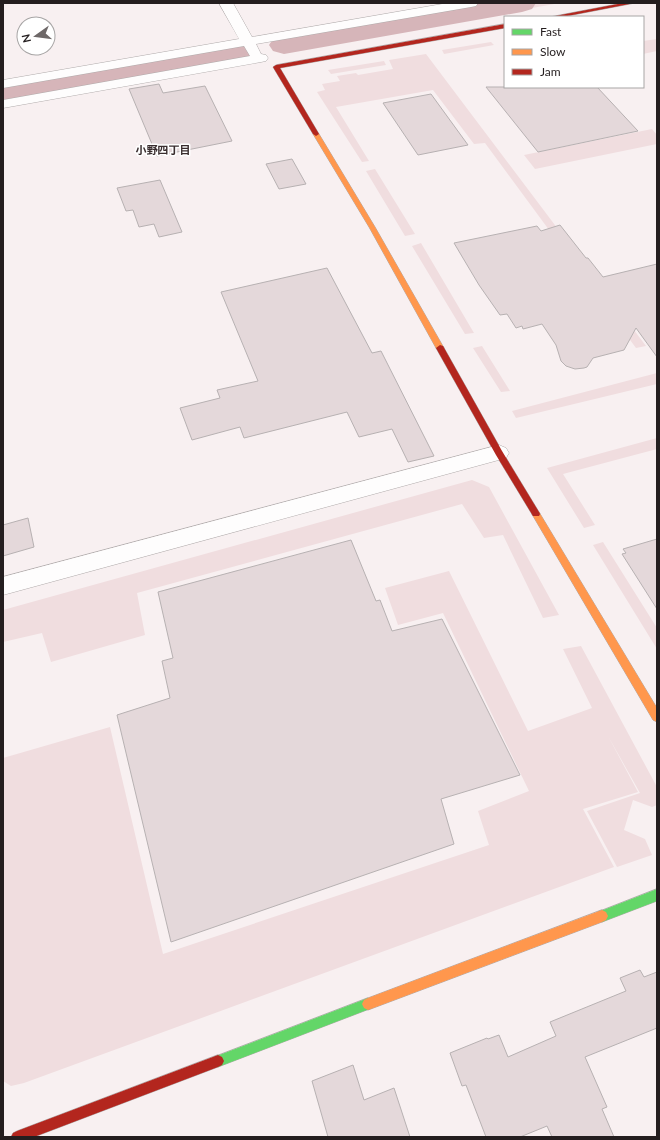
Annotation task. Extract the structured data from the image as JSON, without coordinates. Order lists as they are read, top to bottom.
{
  "districts": ["小野四丁目"],
  "legend": ["Fast", "Slow", "Jam"],
  "north": "left"
}
